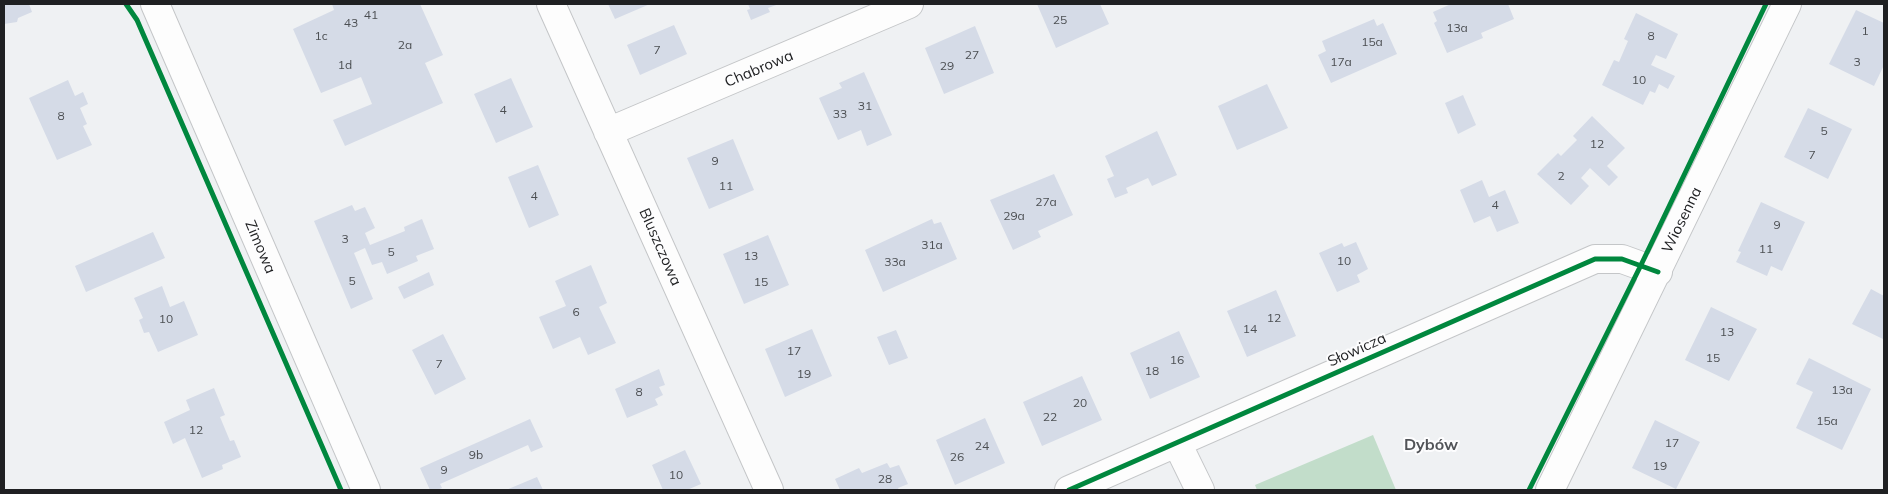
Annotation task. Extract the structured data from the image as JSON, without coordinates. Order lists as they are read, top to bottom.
{
  "streets": {
    "street": [
      "Chabrowa",
      "Wiosenna",
      "Zimowa",
      "Bluszczowa",
      "Słowicza"
    ]
  },
  "crossings": [
    ["Chabrowa", "Bluszczowa"],
    ["Wiosenna", "Słowicza"]
  ],
  "districts": ["Dybów"],
  "house_numbers": [
    "41",
    "25",
    "43",
    "13a",
    "1",
    "1c",
    "8",
    "15a",
    "2a",
    "7",
    "27",
    "17a",
    "3",
    "1d",
    "29",
    "10",
    "31",
    "4",
    "33",
    "8",
    "5",
    "12",
    "7",
    "9",
    "2",
    "11",
    "4",
    "27a",
    "4",
    "29a",
    "9",
    "3",
    "31a",
    "11",
    "5",
    "13",
    "10",
    "33a",
    "5",
    "15",
    "6",
    "12",
    "10",
    "14",
    "13",
    "17",
    "15",
    "16",
    "7",
    "18",
    "19",
    "13a",
    "8",
    "20",
    "22",
    "15a",
    "12",
    "17",
    "24",
    "9b",
    "26",
    "19",
    "9",
    "10",
    "28"
  ]
}
